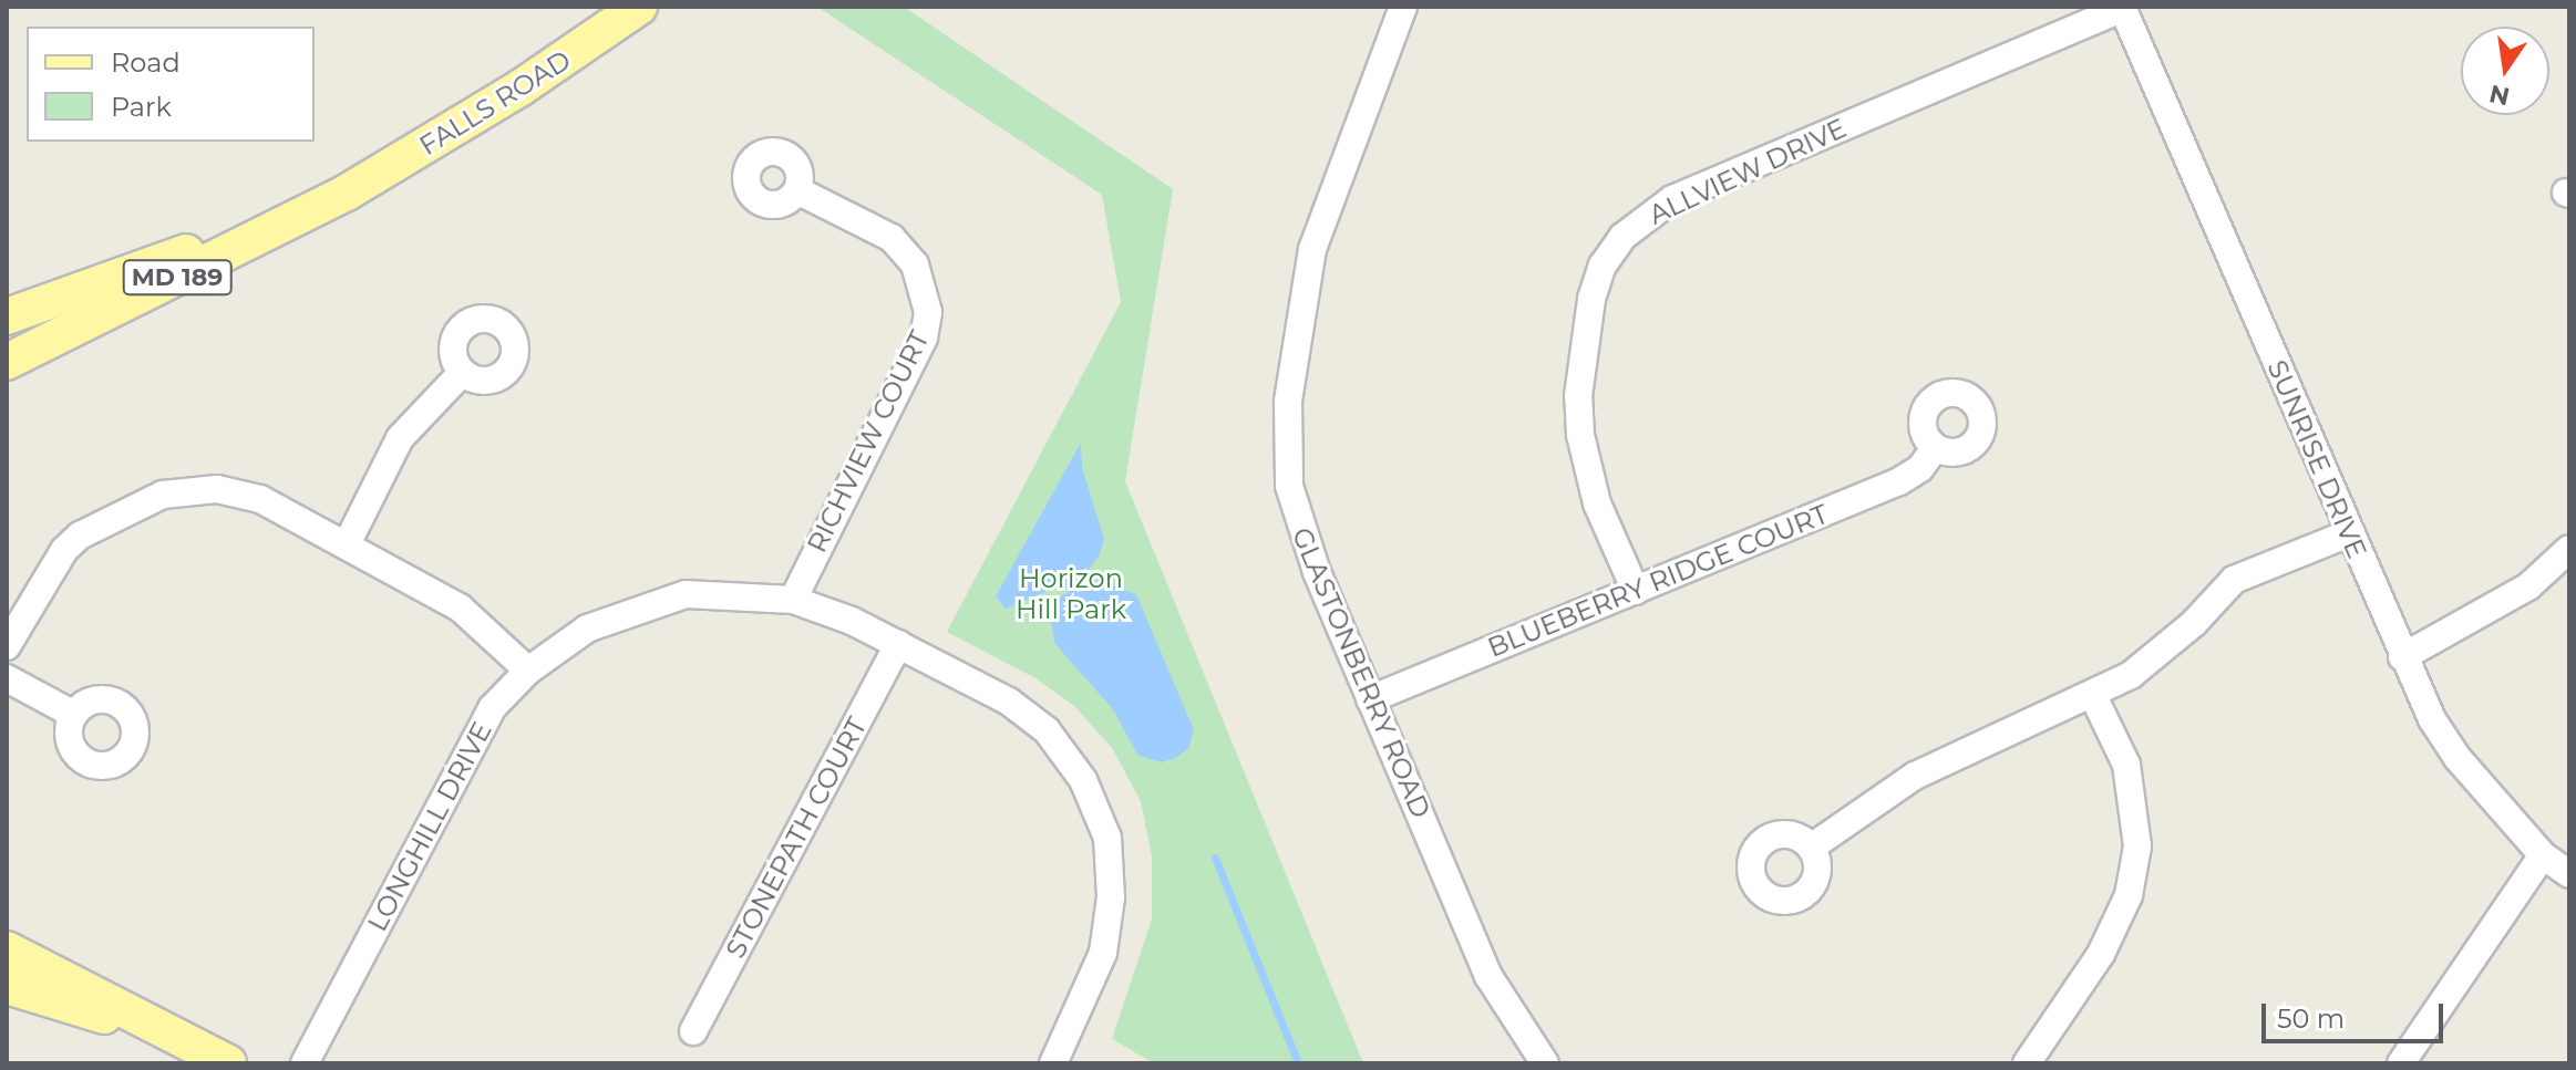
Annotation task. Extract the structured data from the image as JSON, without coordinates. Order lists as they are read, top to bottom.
{
  "streets": {
    "main road": ["FALLS ROAD", "MD 189"],
    "street": [
      "ALLVIEW DRIVE",
      "RICHVIEW COURT",
      "SUNRISE DRIVE",
      "BLUEBERRY RIDGE COURT",
      "GLASTONBERRY ROAD",
      "LONGHILL DRIVE",
      "STONEPATH COURT"
    ]
  },
  "crossings": [
    ["ALLVIEW DRIVE", "SUNRISE DRIVE"],
    ["ALLVIEW DRIVE", "BLUEBERRY RIDGE COURT"],
    ["RICHVIEW COURT", "LONGHILL DRIVE"],
    ["BLUEBERRY RIDGE COURT", "GLASTONBERRY ROAD"],
    ["LONGHILL DRIVE", "STONEPATH COURT"]
  ],
  "parks": ["Horizon Hill Park"],
  "legend": ["Road", "Park"],
  "scale_bar": "50 m",
  "north": "bottom"
}
